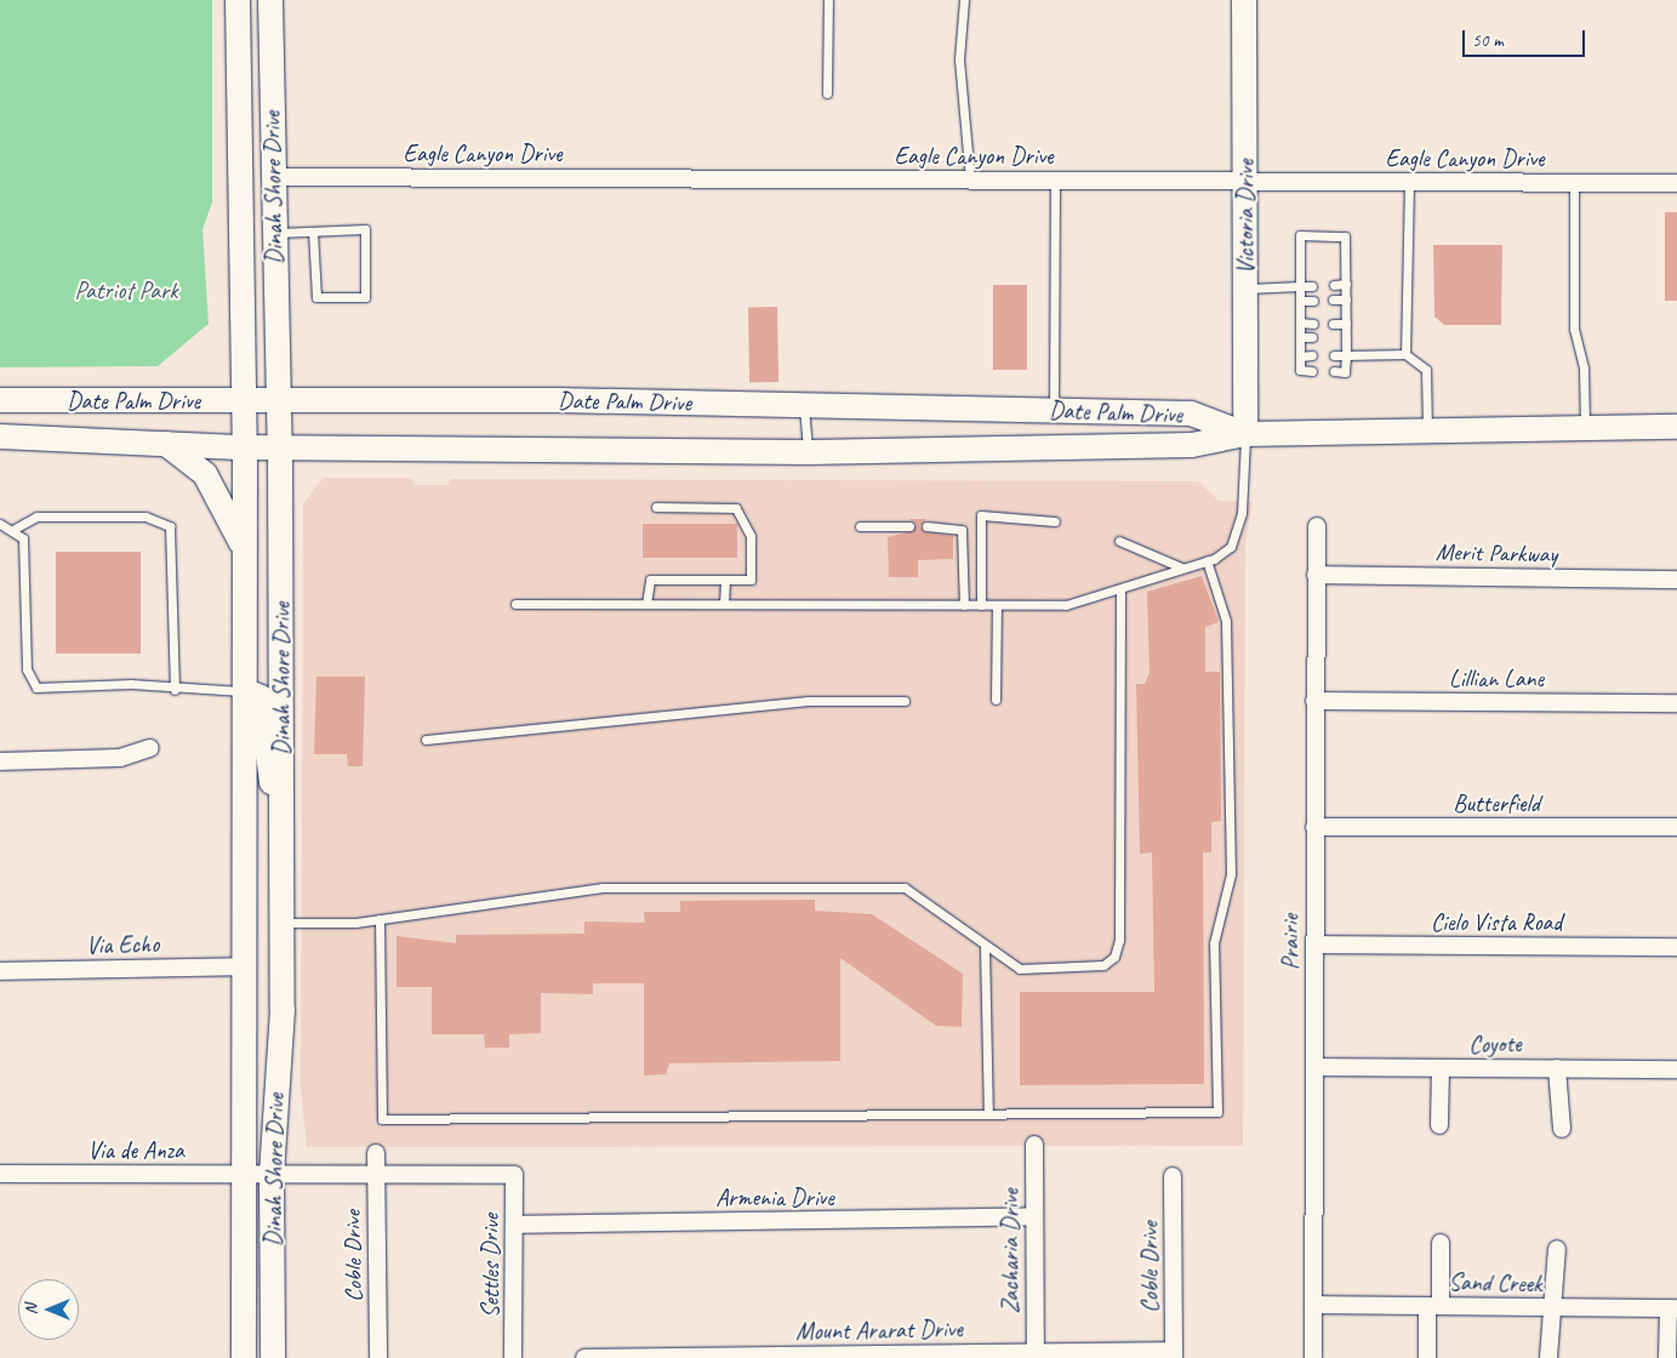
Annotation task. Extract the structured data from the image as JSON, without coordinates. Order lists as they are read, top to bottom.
{
  "streets": {
    "main road": ["Dinah Shore Drive", "Victoria Drive", "Date Palm Drive"],
    "street": [
      "Eagle Canyon Drive",
      "Merit Parkway",
      "Lillian Lane",
      "Butterfield",
      "Cielo Vista Road",
      "Prairie",
      "Via Echo",
      "Coyote",
      "Via de Anza",
      "Armenia Drive",
      "Zacharia Drive",
      "Coble Drive",
      "Settles Drive",
      "Sand Creek",
      "Mount Ararat Drive"
    ]
  },
  "crossings": [
    ["Eagle Canyon Drive", "Dinah Shore Drive"],
    ["Eagle Canyon Drive", "Victoria Drive"],
    ["Dinah Shore Drive", "Date Palm Drive"],
    ["Dinah Shore Drive", "Via Echo"],
    ["Dinah Shore Drive", "Via de Anza"],
    ["Victoria Drive", "Date Palm Drive"],
    ["Merit Parkway", "Prairie"],
    ["Lillian Lane", "Prairie"],
    ["Butterfield", "Prairie"],
    ["Cielo Vista Road", "Prairie"],
    ["Prairie", "Coyote"],
    ["Prairie", "Sand Creek"],
    ["Via de Anza", "Coble Drive"],
    ["Via de Anza", "Settles Drive"],
    ["Armenia Drive", "Zacharia Drive"],
    ["Armenia Drive", "Settles Drive"],
    ["Zacharia Drive", "Mount Ararat Drive"],
    ["Coble Drive", "Mount Ararat Drive"]
  ],
  "parks": ["Patriot Park"],
  "scale_bar": "50 m",
  "north": "left"
}
